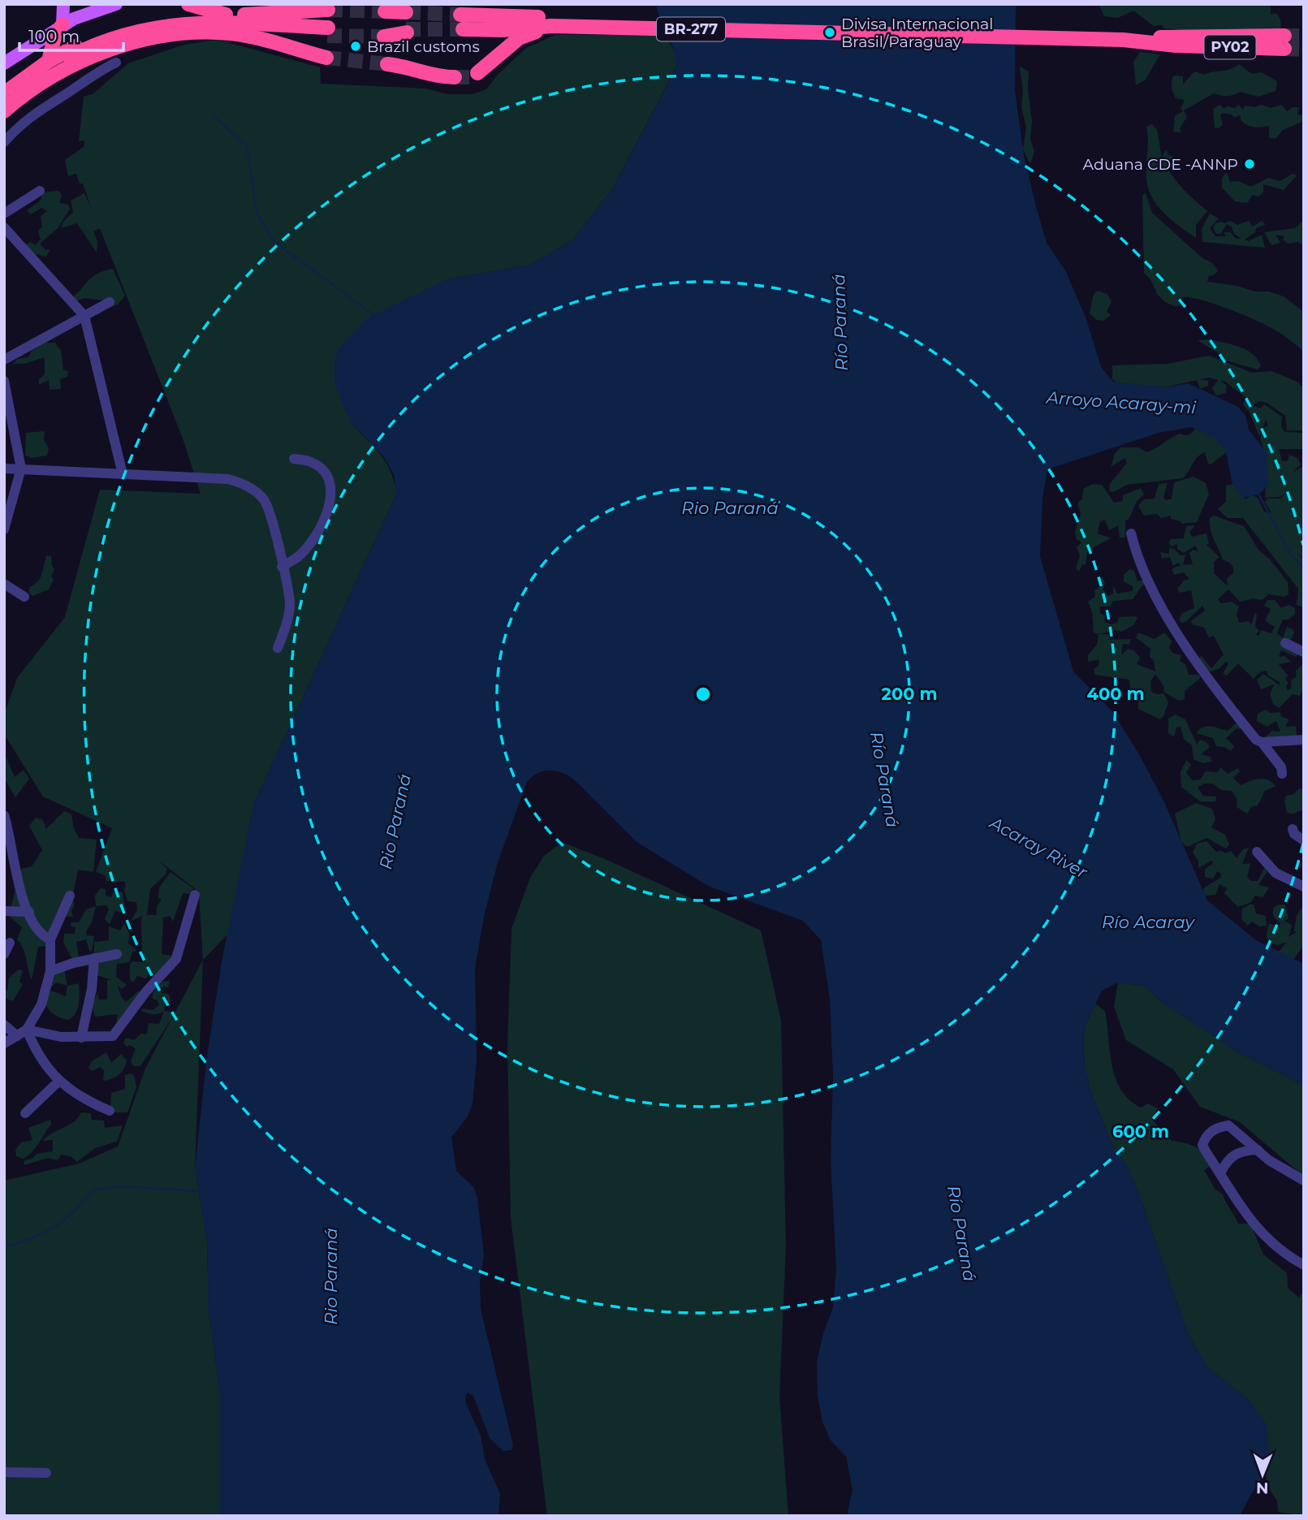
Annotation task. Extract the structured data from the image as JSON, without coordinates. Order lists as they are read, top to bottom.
{
  "streets": {
    "highway": ["BR-277", "PY02"]
  },
  "crossings": [
    ["BR-277", "PY02"]
  ],
  "water": [
    "Río Paraná",
    "Arroyo Acaray-mi",
    "Rio Paraná",
    "Acaray River",
    "Río Acaray"
  ],
  "places": ["Divisa Internacional Brasil/Paraguay", "Brazil customs", "Aduana CDE -ANNP"],
  "scale_bar": "100 m",
  "north": "bottom",
  "rings": ["200 m", "400 m", "600 m"]
}
